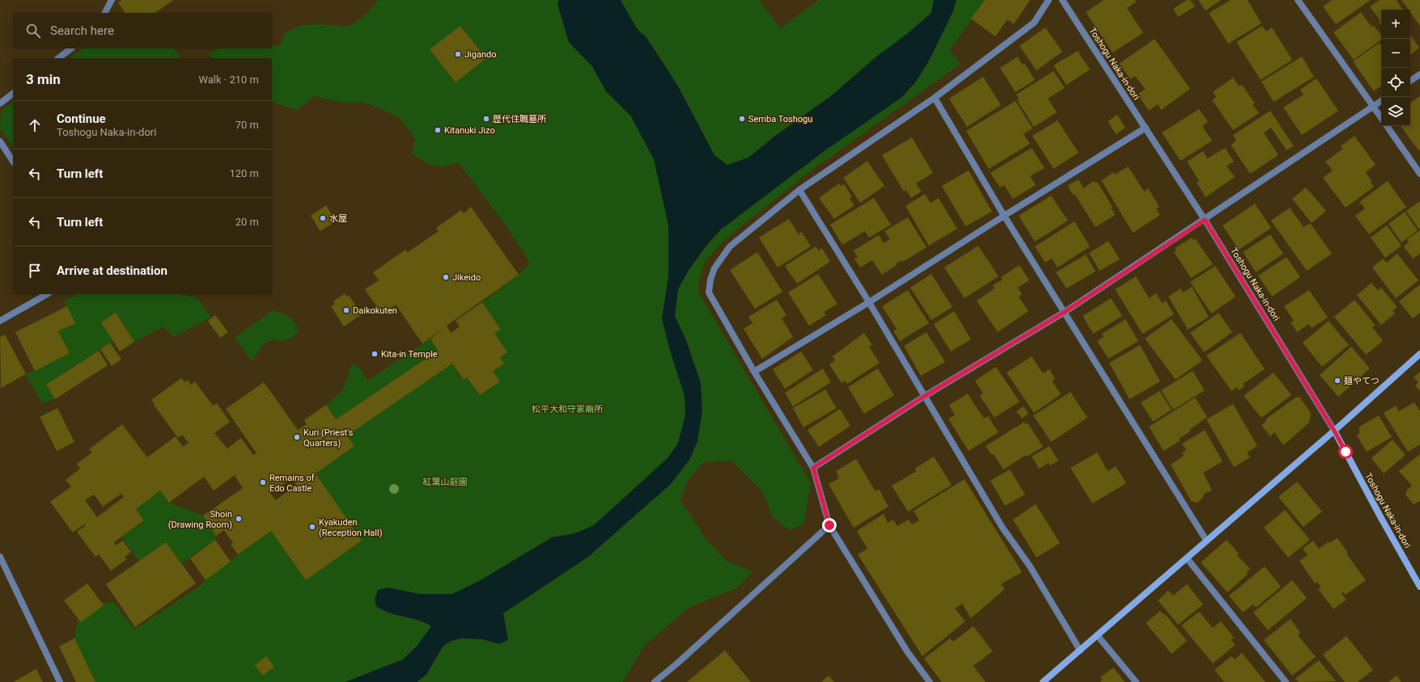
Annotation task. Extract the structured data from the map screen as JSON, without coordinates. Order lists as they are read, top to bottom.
{
  "streets": {
    "street": ["Toshogu Naka-in-dori"]
  },
  "parks": ["松平大和守家廟所", "紅葉山庭園"],
  "places": [
    "Jigando",
    "歴代住職墓所",
    "Semba Toshogu",
    "Kitanuki Jizo",
    "水屋",
    "Jikeido",
    "Daikokuten",
    "Kita-in Temple",
    "麺やてつ",
    "Kuri (Priest's Quarters)",
    "Remains of Edo Castle",
    "Shoin (Drawing Room)",
    "Kyakuden (Reception Hall)"
  ],
  "page": {
    "map_buttons": ["+", "−"],
    "search": "Search here",
    "heading": ["3 min", "Walk · 210 m"],
    "list": [
      ["Continue", "Toshogu Naka-in-dori", "70 m"],
      ["Turn left", "120 m"],
      ["Turn left", "20 m"],
      "Arrive at destination"
    ]
  }
}
